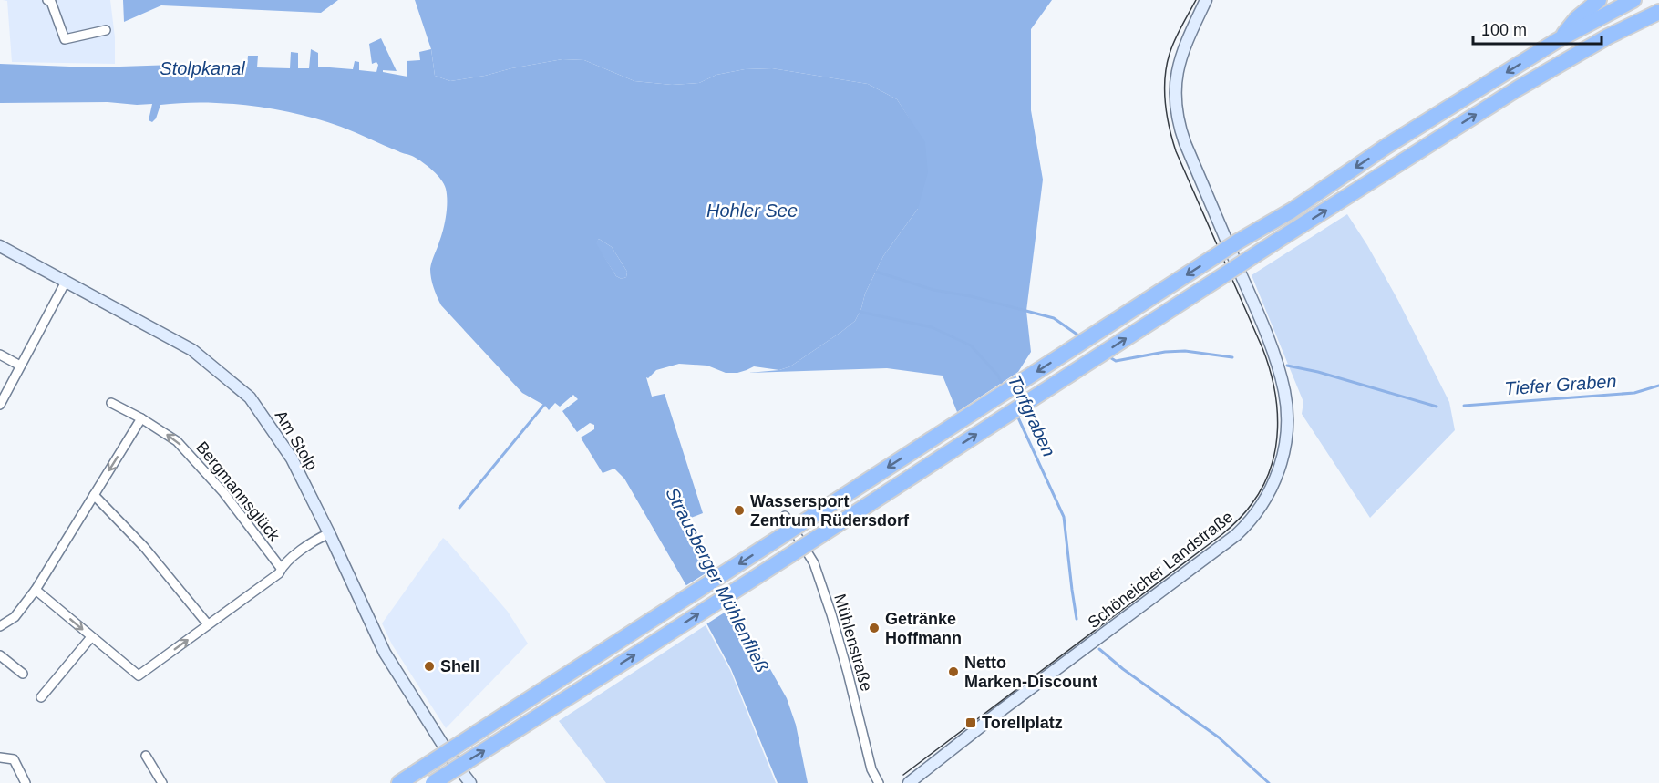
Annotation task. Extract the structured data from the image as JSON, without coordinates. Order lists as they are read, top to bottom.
{
  "streets": {
    "main road": ["Am Stolp", "Schöneicher Landstraße"],
    "street": ["Bergmannsglück", "Mühlenstraße"]
  },
  "crossings": [
    ["Am Stolp", "Bergmannsglück"]
  ],
  "water": [
    "Stolpkanal",
    "Hohler See",
    "Tiefer Graben",
    "Torfgraben",
    "Strausberger Mühlenfließ"
  ],
  "places": {
    "other": [
      "Wassersport Zentrum Rüdersdorf",
      "Getränke Hoffmann",
      "Shell",
      "Netto Marken-Discount"
    ],
    "transit": ["Torellplatz"]
  },
  "scale_bar": "100 m"
}
